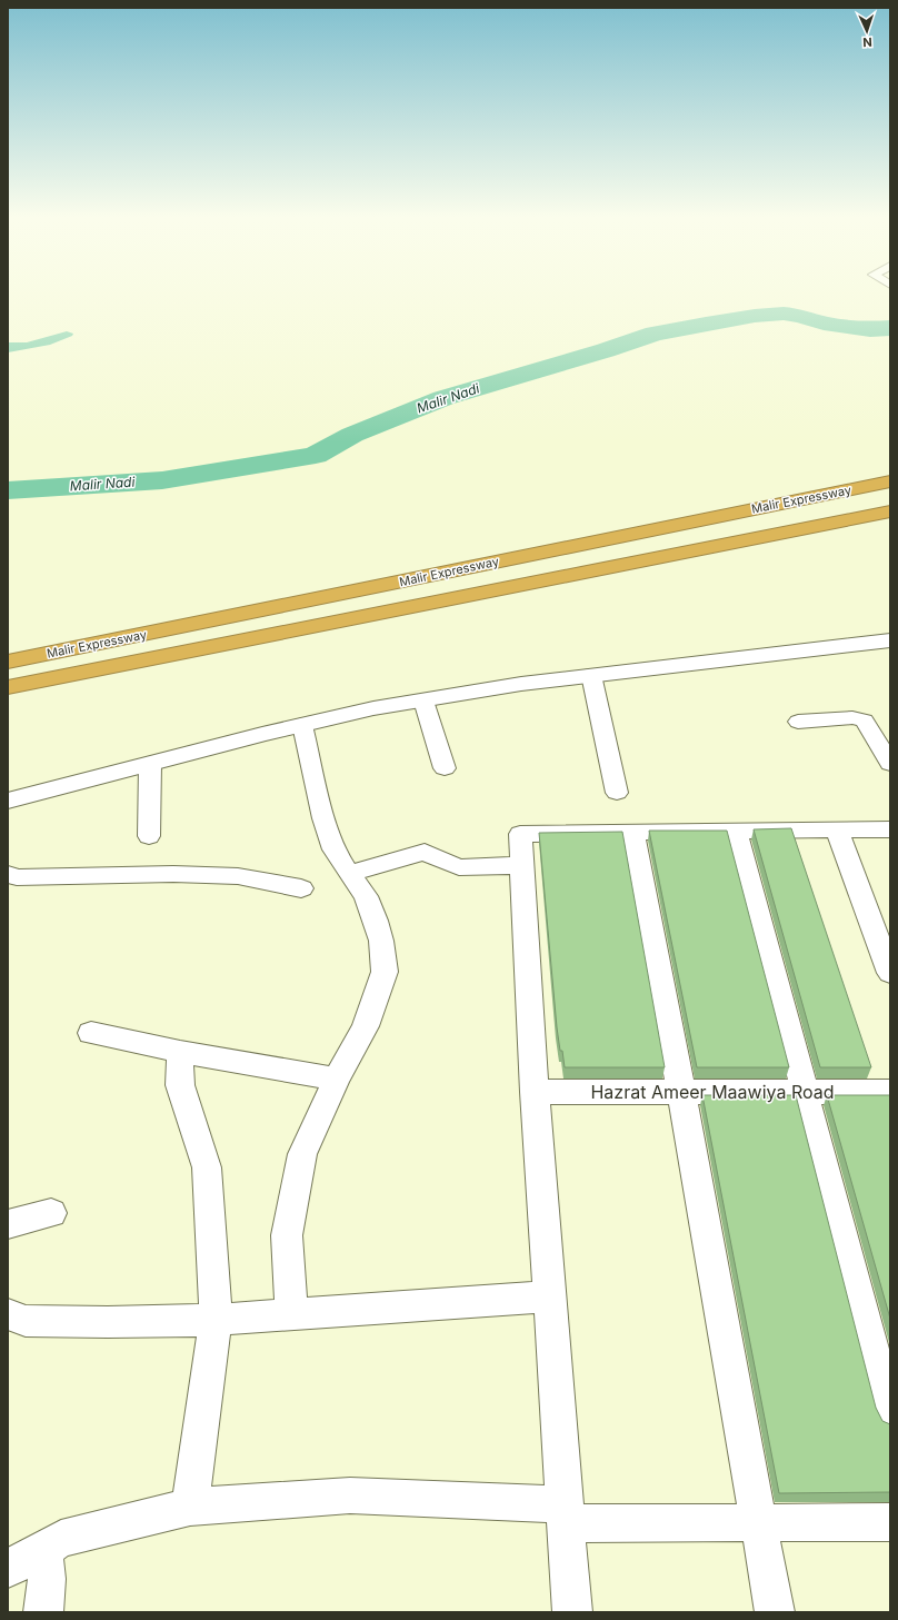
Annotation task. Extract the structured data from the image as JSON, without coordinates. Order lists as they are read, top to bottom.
{
  "streets": {
    "highway": ["Malir Expressway"],
    "street": ["Hazrat Ameer Maawiya Road"]
  },
  "water": ["Malir Nadi"],
  "north": "bottom"
}
